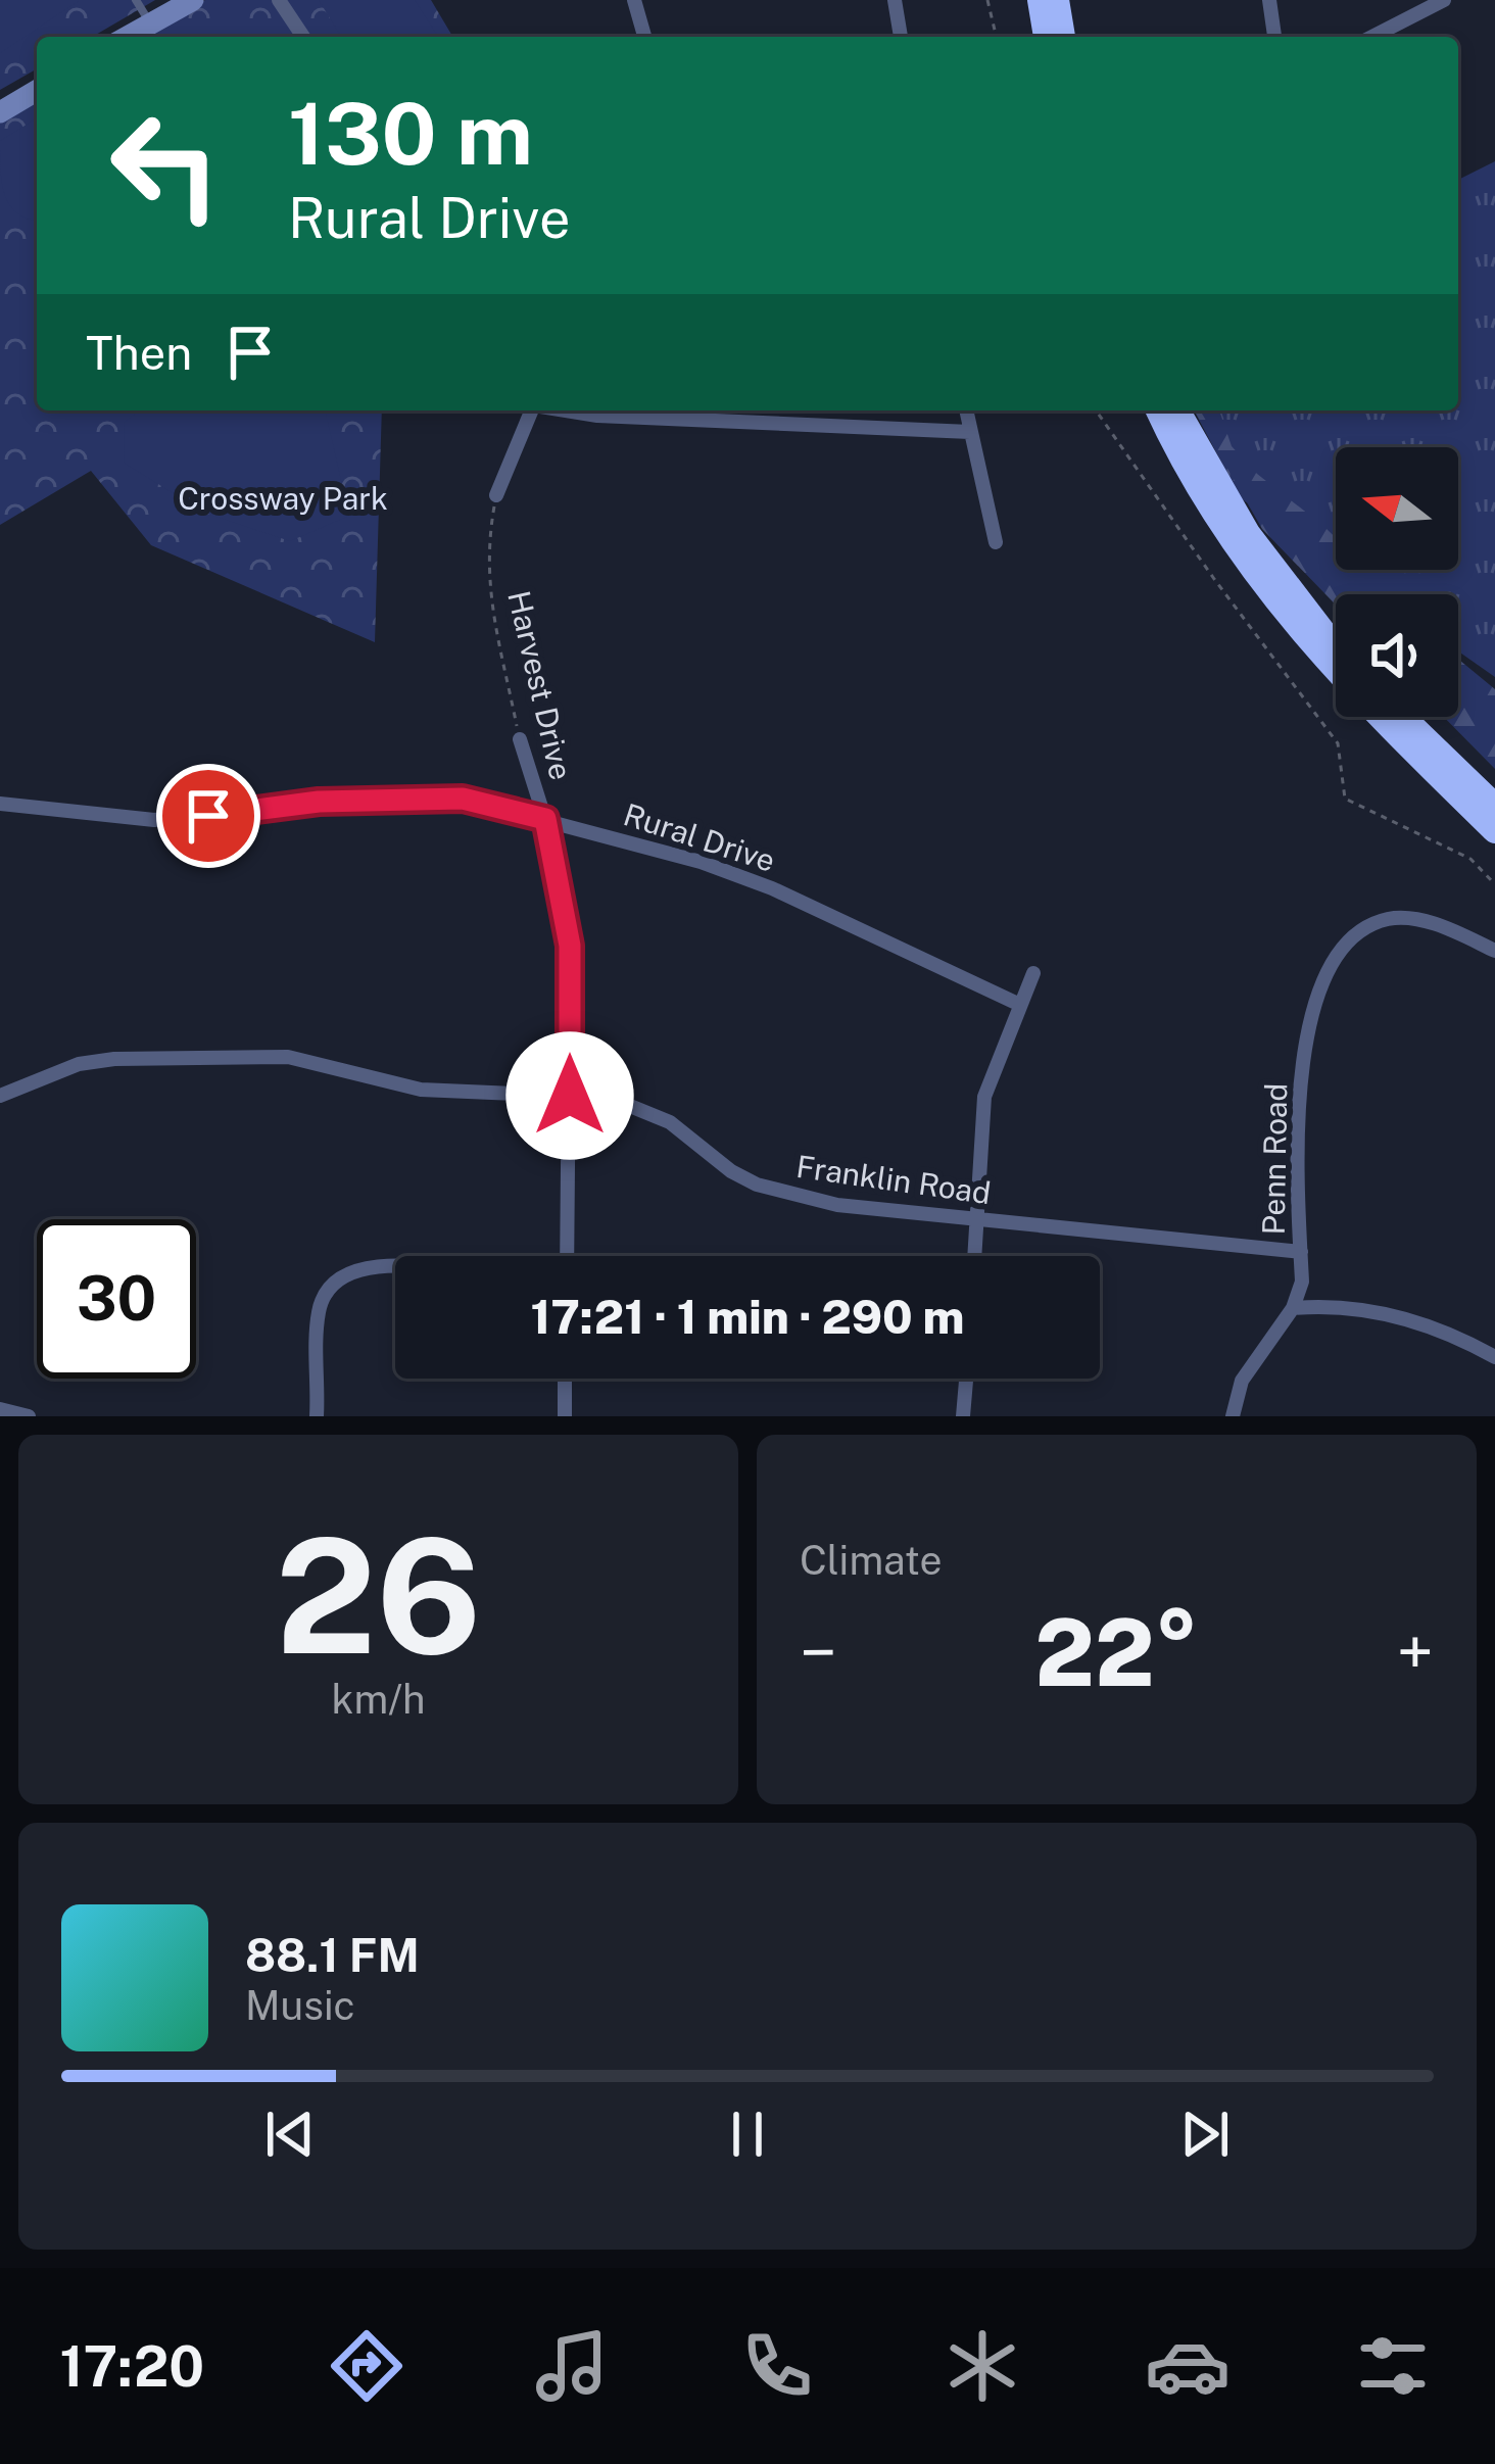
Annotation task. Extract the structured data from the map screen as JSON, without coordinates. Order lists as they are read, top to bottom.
{
  "streets": {
    "street": [
      "Harvest Drive",
      "Rural Drive",
      "Penn Road",
      "Franklin Road"
    ]
  },
  "crossings": [
    ["Harvest Drive", "Rural Drive"],
    ["Harvest Drive", "Franklin Road"],
    ["Penn Road", "Franklin Road"]
  ],
  "parks": ["Crossway Park"],
  "north": "left",
  "page": {
    "turn": ["130 m", "Rural Drive"],
    "then": "Then",
    "limit": "30",
    "trip": "17:21 · 1 min · 290 m",
    "tile": [
      ["26", "km/h"],
      "Climate"
    ],
    "heat": ["−", "22°", "+"],
    "song": ["88.1 FM", "Music"],
    "tabs": "17:20"
  }
}
